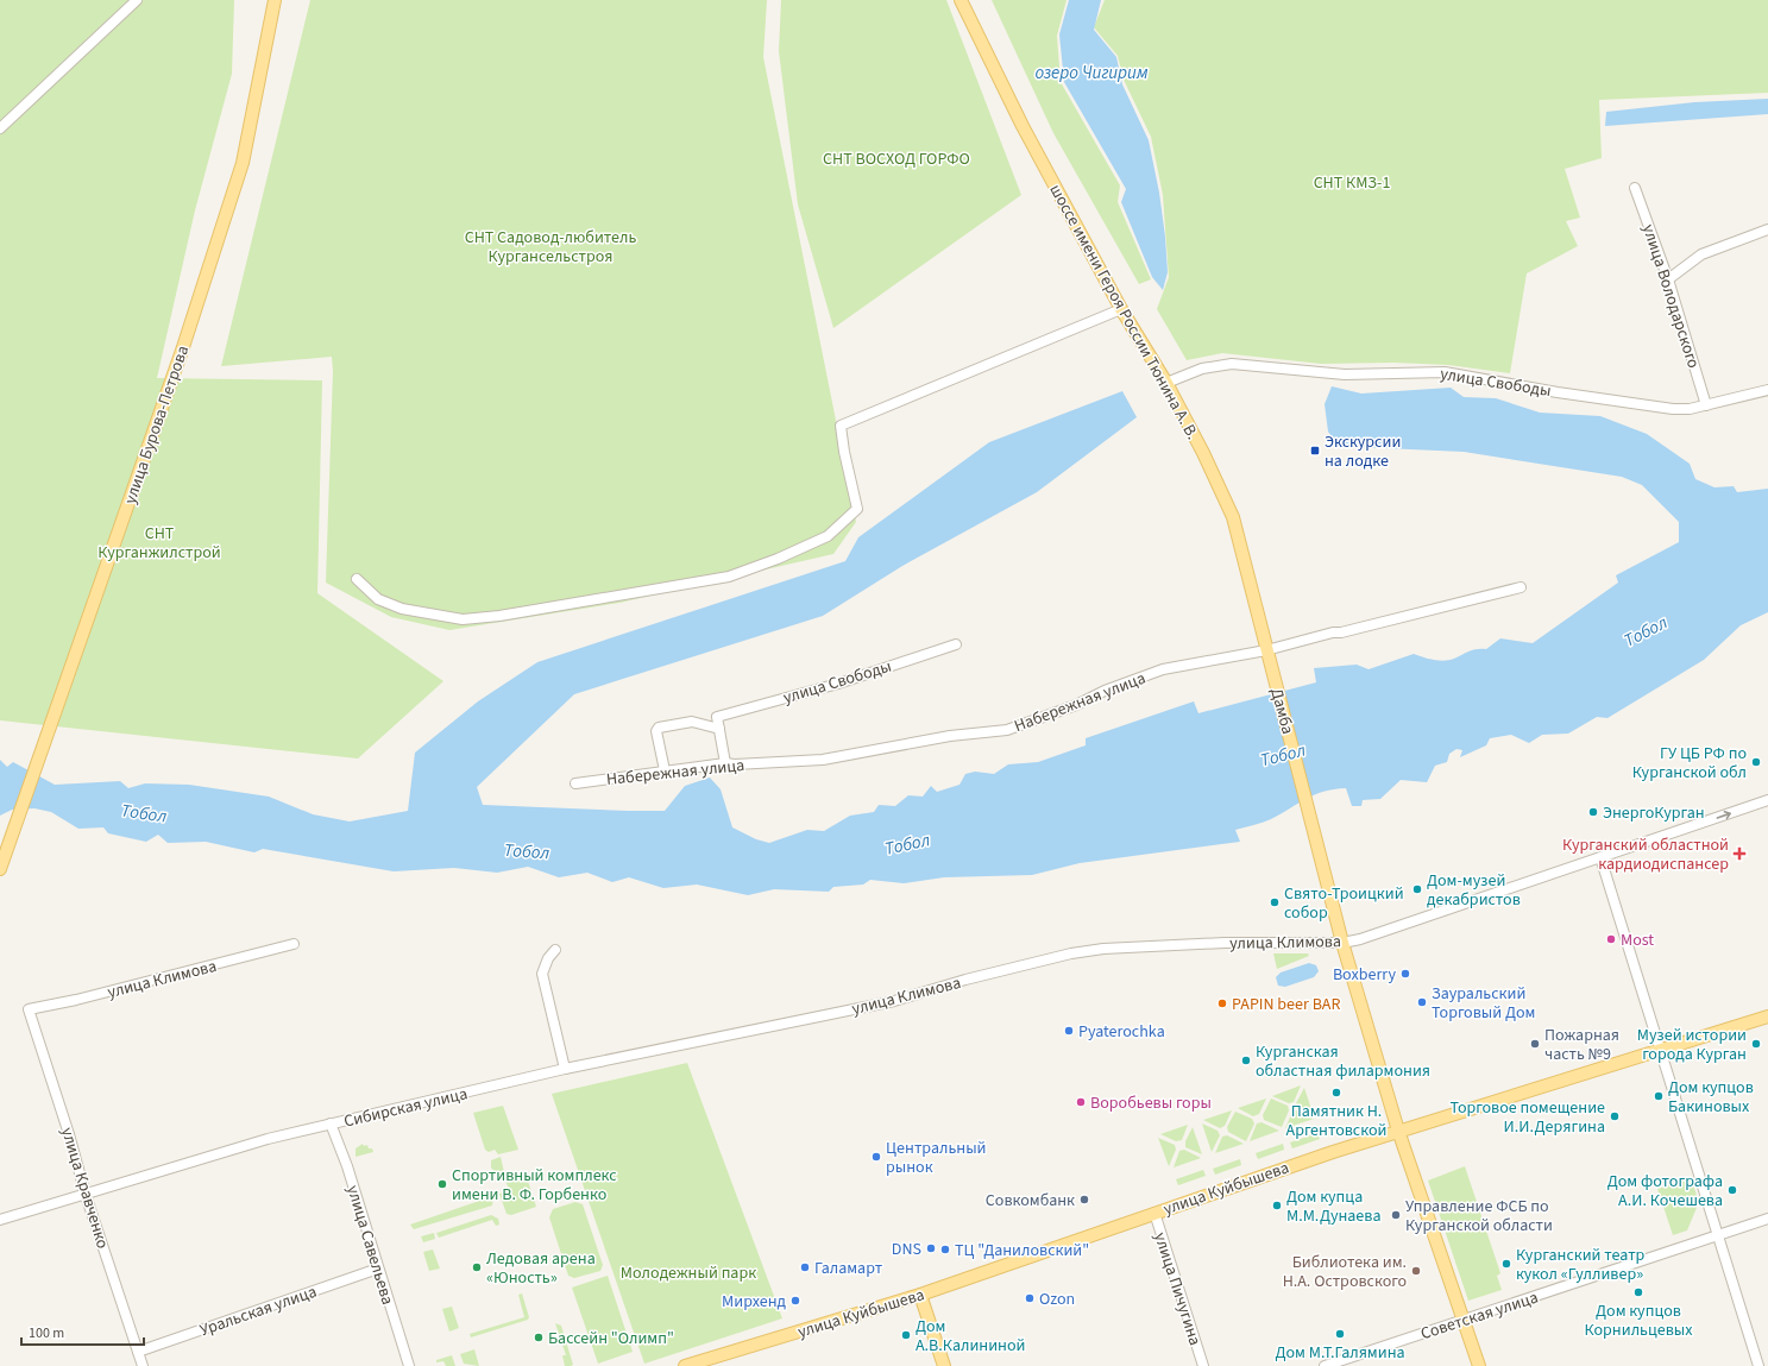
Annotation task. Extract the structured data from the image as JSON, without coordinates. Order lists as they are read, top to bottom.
{
  "streets": {
    "main road": [
      "шоссе имени Героя России Тюнина А. В.",
      "улица Бурова-Петрова",
      "Дамба",
      "улица Куйбышева"
    ],
    "street": [
      "улица Володарского",
      "улица Свободы",
      "Набережная улица",
      "улица Климова",
      "Сибирская улица",
      "улица Кравченко",
      "улица Савельева",
      "улица Пичугина",
      "Уральская улица",
      "Советская улица"
    ]
  },
  "crossings": [
    ["улица Володарского", "улица Свободы"],
    ["шоссе имени Героя России Тюнина А. В.", "улица Свободы"],
    ["шоссе имени Героя России Тюнина А. В.", "Набережная улица"],
    ["шоссе имени Героя России Тюнина А. В.", "Дамба"],
    ["Набережная улица", "Дамба"],
    ["Дамба", "улица Климова"],
    ["Дамба", "улица Куйбышева"],
    ["Дамба", "Советская улица"],
    ["улица Климова", "Сибирская улица"],
    ["улица Климова", "улица Кравченко"],
    ["Сибирская улица", "улица Кравченко"],
    ["Сибирская улица", "улица Савельева"],
    ["улица Кравченко", "Уральская улица"],
    ["улица Куйбышева", "улица Пичугина"],
    ["улица Савельева", "Уральская улица"]
  ],
  "water": ["озеро Чигирим", "Тобол"],
  "parks": [
    "СНТ ВОСХОД ГОРФО",
    "СНТ КМЗ-1",
    "СНТ Садовод-любитель Кургансельстроя",
    "СНТ Курганжилстрой",
    "Молодежный парк"
  ],
  "places": {
    "transit": ["Экскурсии на лодке"],
    "other": [
      "ГУ ЦБ РФ по Курганской обл",
      "ЭнергоКурган",
      "Дом-музей декабристов",
      "Свято-Троицкий собор",
      "Most",
      "Boxberry",
      "Зауральский Торговый Дом",
      "PAPIN beer BAR",
      "Pyaterochka",
      "Пожарная часть №9",
      "Музей истории города Курган",
      "Курганская областная филармония",
      "Памятник Н. Аргентовской",
      "Дом купцов Бакиновых",
      "Воробьевы горы",
      "Торговое помещение И.И.Дерягина",
      "Центральный рынок",
      "Спортивный комплекс имени В. Ф. Горбенко",
      "Дом фотографа А.И. Кочешева",
      "Совкомбанк",
      "Дом купца М.М.Дунаева",
      "Управление ФСБ по Курганской области",
      "DNS",
      "ТЦ \"Даниловский\"",
      "Курганский театр кукол «Гулливер»",
      "Ледовая арена «Юность»",
      "Галамарт",
      "Библиотека им. Н.А. Островского",
      "Дом купцов Корнильцевых",
      "Ozon",
      "Мирхенд",
      "Дом М.Т.Галямина",
      "Дом А.В.Калининой",
      "Бассейн \"Олимп\""
    ],
    "health": ["Курганский областной кардиодиспансер"]
  },
  "scale_bar": "100 m"
}
